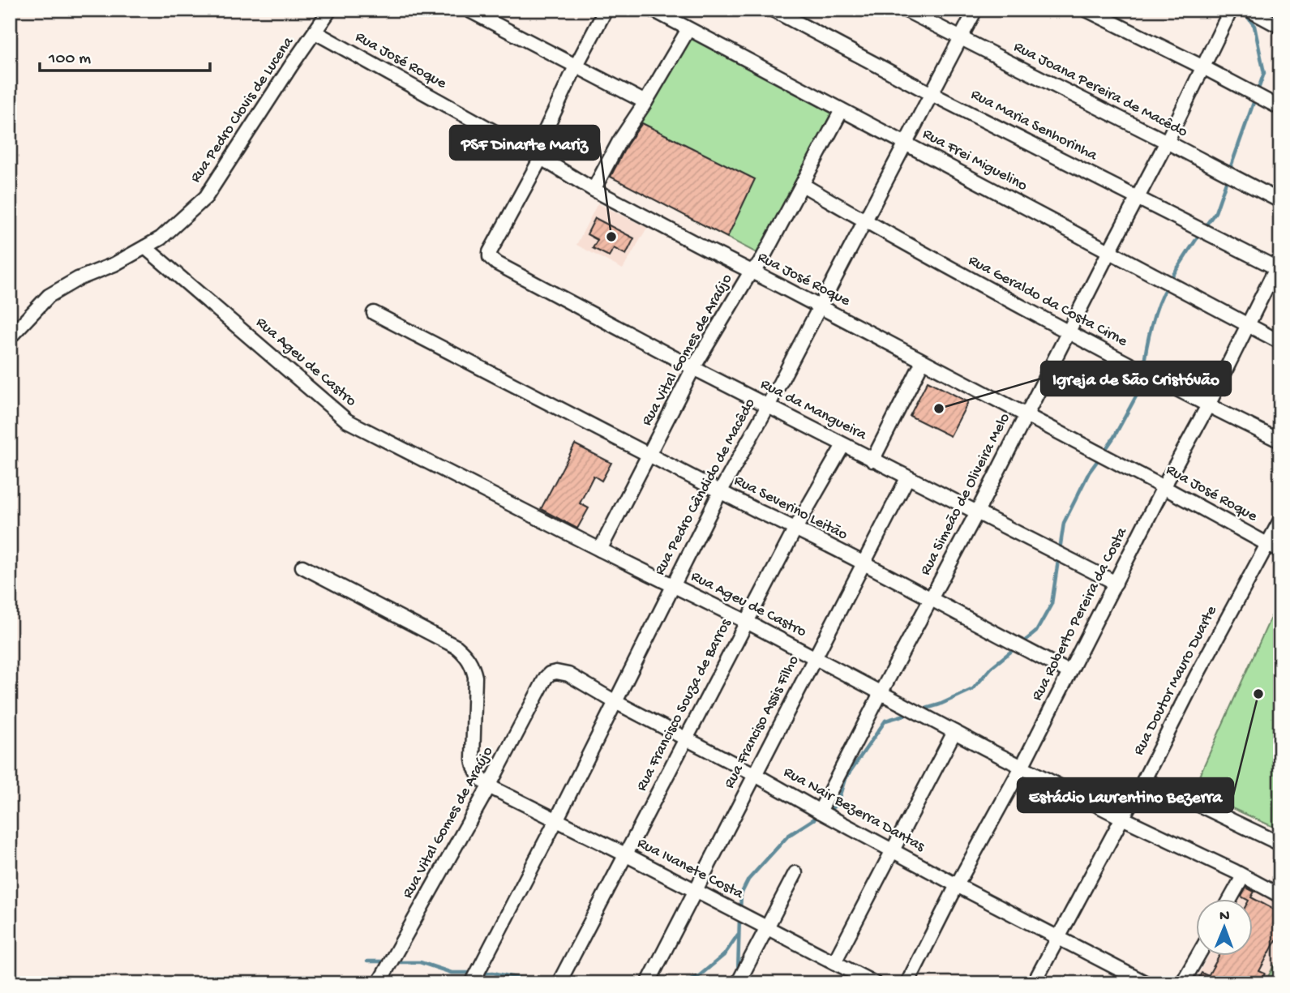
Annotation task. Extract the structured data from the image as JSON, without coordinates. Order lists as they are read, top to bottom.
{
  "streets": {
    "street": [
      "Rua José Roque",
      "Rua Joana Pereira de Macêdo",
      "Rua Pedro Clovis de Lucena",
      "Rua Maria Senhorinha",
      "Rua Frei Miguelino",
      "Rua Geraldo da Costa Cirne",
      "Rua Vital Gomes de Araújo",
      "Rua Ageu de Castro",
      "Rua da Mangueira",
      "Rua Pedro Cândido de Macêdo",
      "Rua Simeão de Oliveira Melo",
      "Rua Severino Leitão",
      "Rua Roberto Pereira da Costa",
      "Rua Doutor Mauro Duarte",
      "Rua Francisco Souza de Barros",
      "Rua Franciso Assis Filho",
      "Rua Nair Bezerra Dantas",
      "Rua Ivanete Costa"
    ]
  },
  "crossings": [
    ["Rua José Roque", "Rua Pedro Clovis de Lucena"],
    ["Rua José Roque", "Rua Vital Gomes de Araújo"],
    ["Rua José Roque", "Rua da Mangueira"],
    ["Rua José Roque", "Rua Pedro Cândido de Macêdo"],
    ["Rua José Roque", "Rua Simeão de Oliveira Melo"],
    ["Rua José Roque", "Rua Roberto Pereira da Costa"],
    ["Rua José Roque", "Rua Doutor Mauro Duarte"],
    ["Rua Joana Pereira de Macêdo", "Rua Pedro Cândido de Macêdo"],
    ["Rua Joana Pereira de Macêdo", "Rua Simeão de Oliveira Melo"],
    ["Rua Pedro Clovis de Lucena", "Rua Ageu de Castro"],
    ["Rua Maria Senhorinha", "Rua Pedro Cândido de Macêdo"],
    ["Rua Maria Senhorinha", "Rua Simeão de Oliveira Melo"],
    ["Rua Maria Senhorinha", "Rua Roberto Pereira da Costa"],
    ["Rua Frei Miguelino", "Rua Vital Gomes de Araújo"],
    ["Rua Frei Miguelino", "Rua Pedro Cândido de Macêdo"],
    ["Rua Frei Miguelino", "Rua Simeão de Oliveira Melo"],
    ["Rua Frei Miguelino", "Rua Roberto Pereira da Costa"],
    ["Rua Geraldo da Costa Cirne", "Rua Vital Gomes de Araújo"],
    ["Rua Geraldo da Costa Cirne", "Rua Pedro Cândido de Macêdo"],
    ["Rua Geraldo da Costa Cirne", "Rua Simeão de Oliveira Melo"],
    ["Rua Geraldo da Costa Cirne", "Rua Roberto Pereira da Costa"],
    ["Rua Vital Gomes de Araújo", "Rua Ageu de Castro"],
    ["Rua Vital Gomes de Araújo", "Rua da Mangueira"],
    ["Rua Vital Gomes de Araújo", "Rua Severino Leitão"],
    ["Rua Vital Gomes de Araújo", "Rua Nair Bezerra Dantas"],
    ["Rua Vital Gomes de Araújo", "Rua Ivanete Costa"],
    ["Rua Ageu de Castro", "Rua Pedro Cândido de Macêdo"],
    ["Rua Ageu de Castro", "Rua Simeão de Oliveira Melo"],
    ["Rua Ageu de Castro", "Rua Roberto Pereira da Costa"],
    ["Rua Ageu de Castro", "Rua Doutor Mauro Duarte"],
    ["Rua Ageu de Castro", "Rua Francisco Souza de Barros"],
    ["Rua Ageu de Castro", "Rua Franciso Assis Filho"],
    ["Rua da Mangueira", "Rua Pedro Cândido de Macêdo"],
    ["Rua da Mangueira", "Rua Simeão de Oliveira Melo"],
    ["Rua da Mangueira", "Rua Roberto Pereira da Costa"],
    ["Rua da Mangueira", "Rua Francisco Souza de Barros"],
    ["Rua da Mangueira", "Rua Franciso Assis Filho"],
    ["Rua Pedro Cândido de Macêdo", "Rua Severino Leitão"],
    ["Rua Pedro Cândido de Macêdo", "Rua Nair Bezerra Dantas"],
    ["Rua Pedro Cândido de Macêdo", "Rua Ivanete Costa"],
    ["Rua Simeão de Oliveira Melo", "Rua Severino Leitão"],
    ["Rua Simeão de Oliveira Melo", "Rua Nair Bezerra Dantas"],
    ["Rua Severino Leitão", "Rua Roberto Pereira da Costa"],
    ["Rua Severino Leitão", "Rua Francisco Souza de Barros"],
    ["Rua Severino Leitão", "Rua Franciso Assis Filho"],
    ["Rua Roberto Pereira da Costa", "Rua Nair Bezerra Dantas"],
    ["Rua Doutor Mauro Duarte", "Rua Nair Bezerra Dantas"],
    ["Rua Francisco Souza de Barros", "Rua Nair Bezerra Dantas"],
    ["Rua Francisco Souza de Barros", "Rua Ivanete Costa"],
    ["Rua Franciso Assis Filho", "Rua Nair Bezerra Dantas"],
    ["Rua Franciso Assis Filho", "Rua Ivanete Costa"]
  ],
  "places": ["PSF Dinarte Mariz", "Igreja de São Cristóvão", "Estádio Laurentino Bezerra"],
  "scale_bar": "100 m",
  "north": "top"
}
